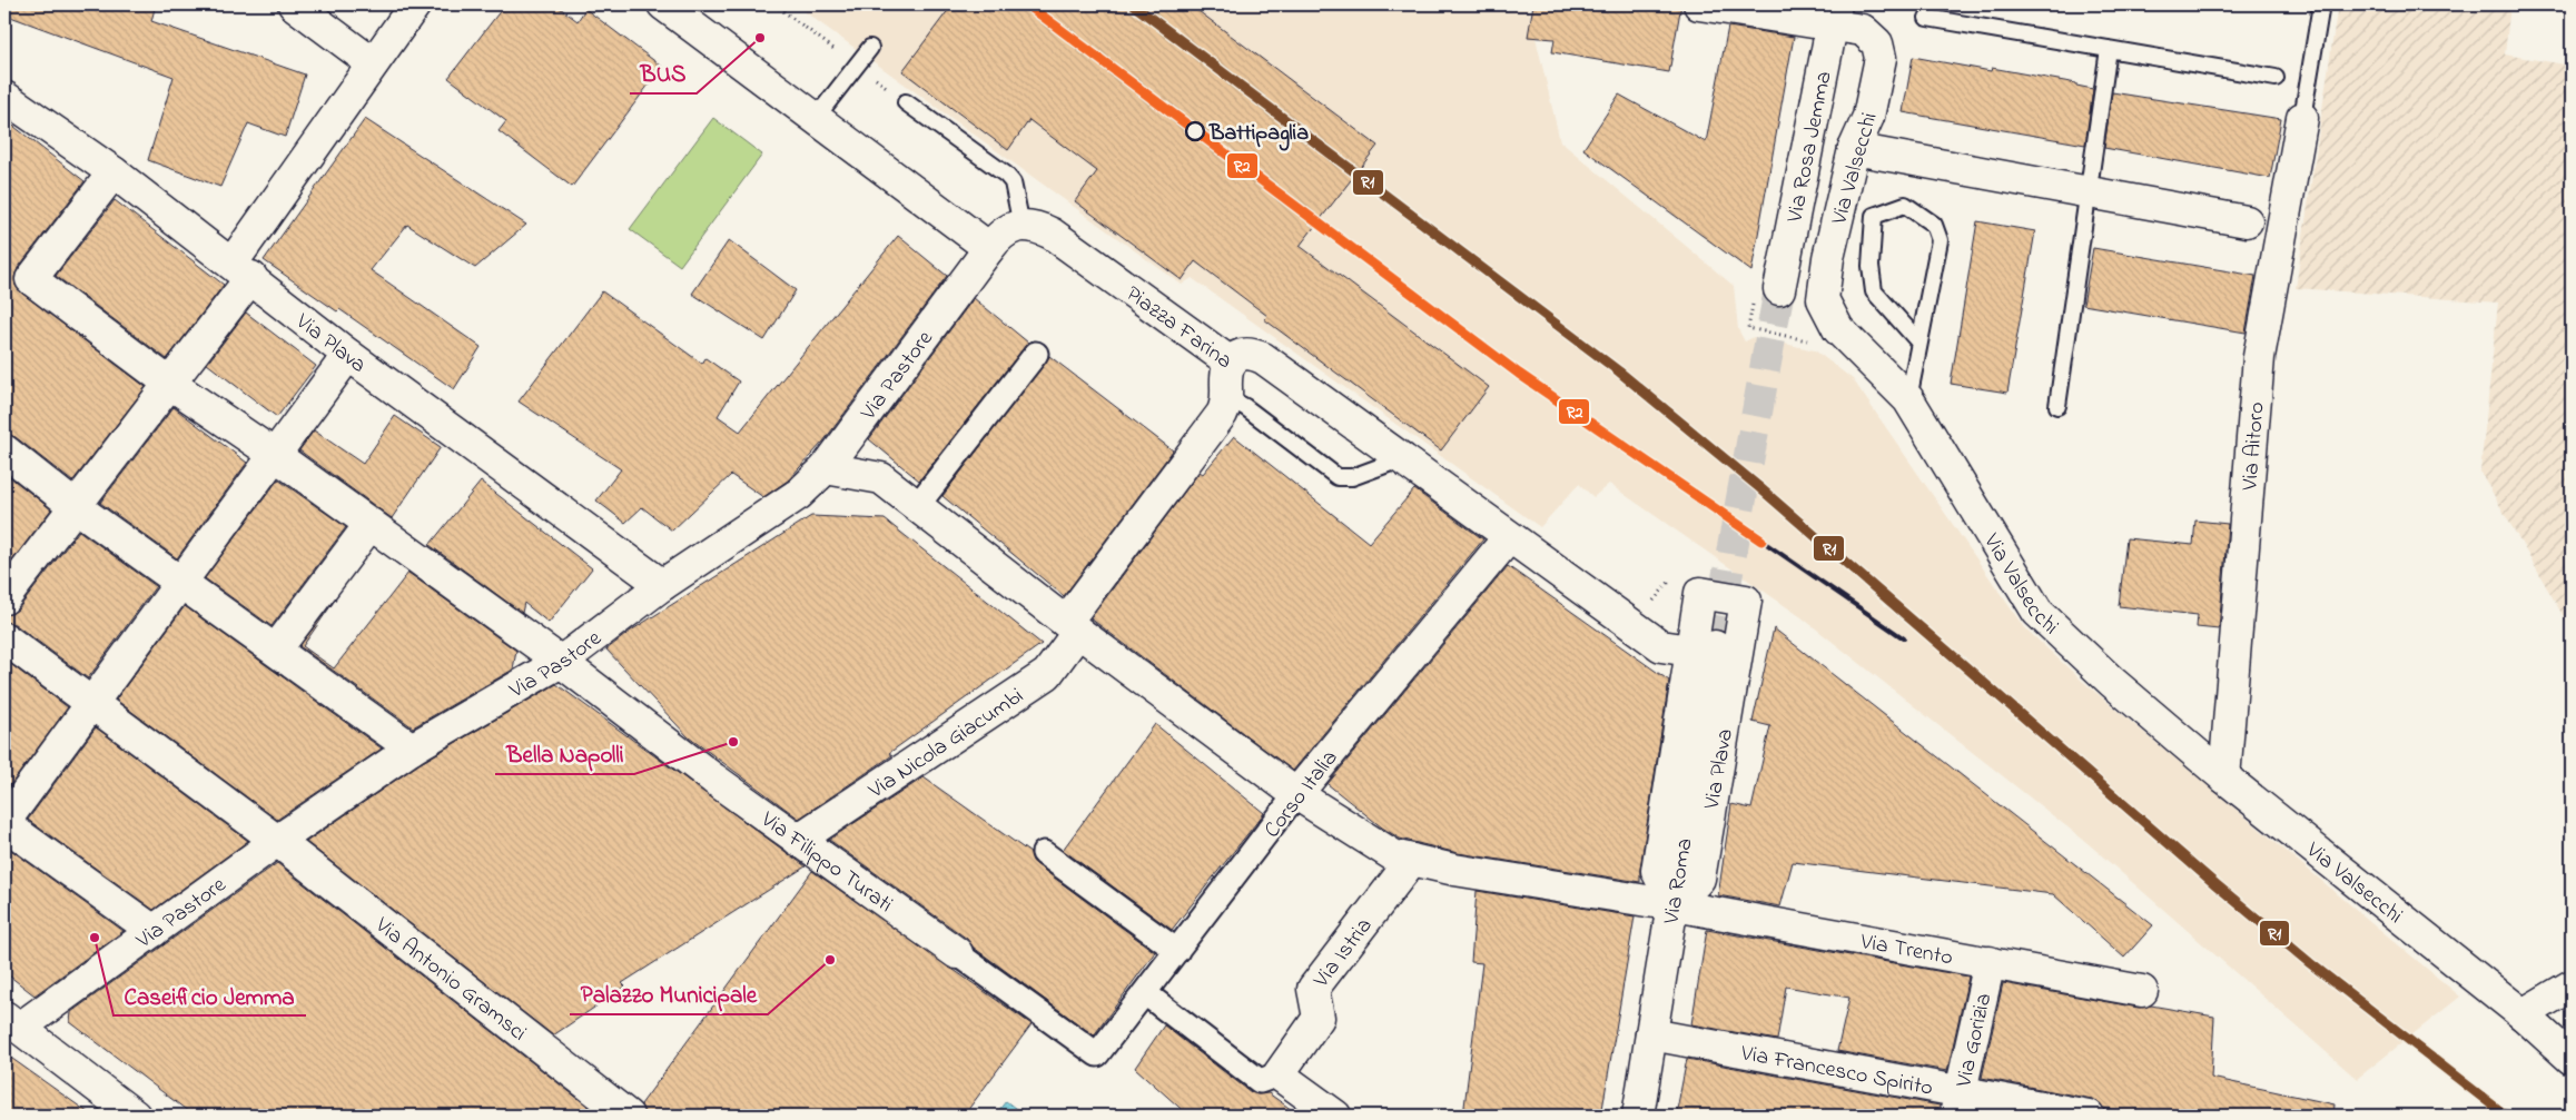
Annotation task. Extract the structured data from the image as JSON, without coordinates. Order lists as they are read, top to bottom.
{
  "streets": {
    "street": [
      "Via Rosa Jemma",
      "Via Valsecchi",
      "Piazza Farina",
      "Via Plava",
      "Via Pastore",
      "Via Aitoro",
      "Via Nicola Giacumbi",
      "Corso Italia",
      "Via Filippo Turati",
      "Via Roma",
      "Via Trento",
      "Via Istria",
      "Via Antonio Gramsci",
      "Via Gorizia",
      "Via Francesco Spirito"
    ]
  },
  "crossings": [
    ["Via Rosa Jemma", "Via Valsecchi"],
    ["Via Valsecchi", "Via Aitoro"],
    ["Piazza Farina", "Via Pastore"],
    ["Piazza Farina", "Corso Italia"],
    ["Via Plava", "Via Pastore"],
    ["Via Plava", "Via Filippo Turati"],
    ["Via Plava", "Via Roma"],
    ["Via Plava", "Via Trento"],
    ["Via Pastore", "Via Filippo Turati"],
    ["Via Pastore", "Via Antonio Gramsci"],
    ["Via Nicola Giacumbi", "Via Filippo Turati"],
    ["Corso Italia", "Via Filippo Turati"],
    ["Via Roma", "Via Trento"],
    ["Via Roma", "Via Francesco Spirito"],
    ["Via Trento", "Via Gorizia"],
    ["Via Gorizia", "Via Francesco Spirito"]
  ],
  "places": [
    "BUS",
    "Battipaglia",
    "Bella Napolli",
    "Caseificio Jemma",
    "Palazzo Municipale"
  ],
  "lines": ["transit line R1", "transit line R2"]
}
